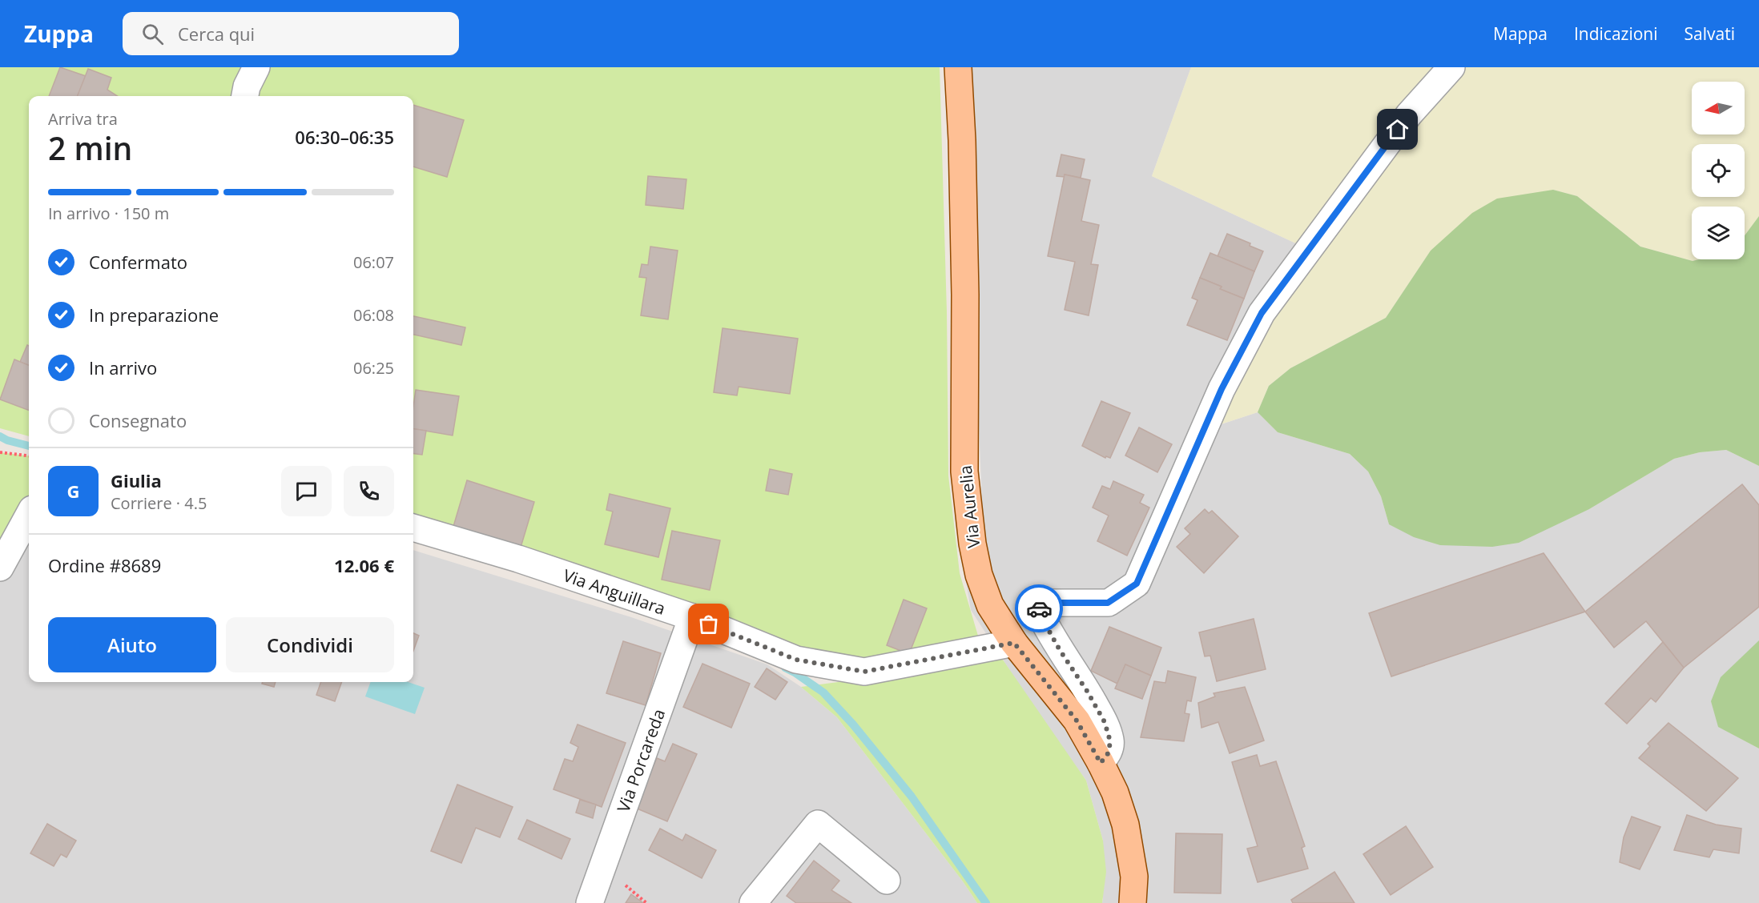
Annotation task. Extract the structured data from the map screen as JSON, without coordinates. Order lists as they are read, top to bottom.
{
  "streets": {
    "main road": ["Via Aurelia"],
    "street": ["Via Anguillara", "Via Porcareda"]
  },
  "crossings": [
    ["Via Aurelia", "Via Anguillara"],
    ["Via Anguillara", "Via Porcareda"]
  ],
  "north": "left",
  "page": {
    "header": "Zuppa",
    "search": "Cerca qui",
    "nav": ["Mappa", "Indicazioni", "Salvati"],
    "heading": ["2 min", "Arriva tra", "06:30–06:35"],
    "panel": [
      "Giulia",
      "Corriere · 4.5",
      "Ordine #8689",
      "12.06 €"
    ],
    "bar": "In arrivo · 150 m",
    "list": [
      ["Confermato", "06:07"],
      ["In preparazione", "06:08"],
      ["In arrivo", "06:25"],
      "Consegnato"
    ],
    "round": "G",
    "buttons": ["Aiuto", "Condividi"]
  }
}
